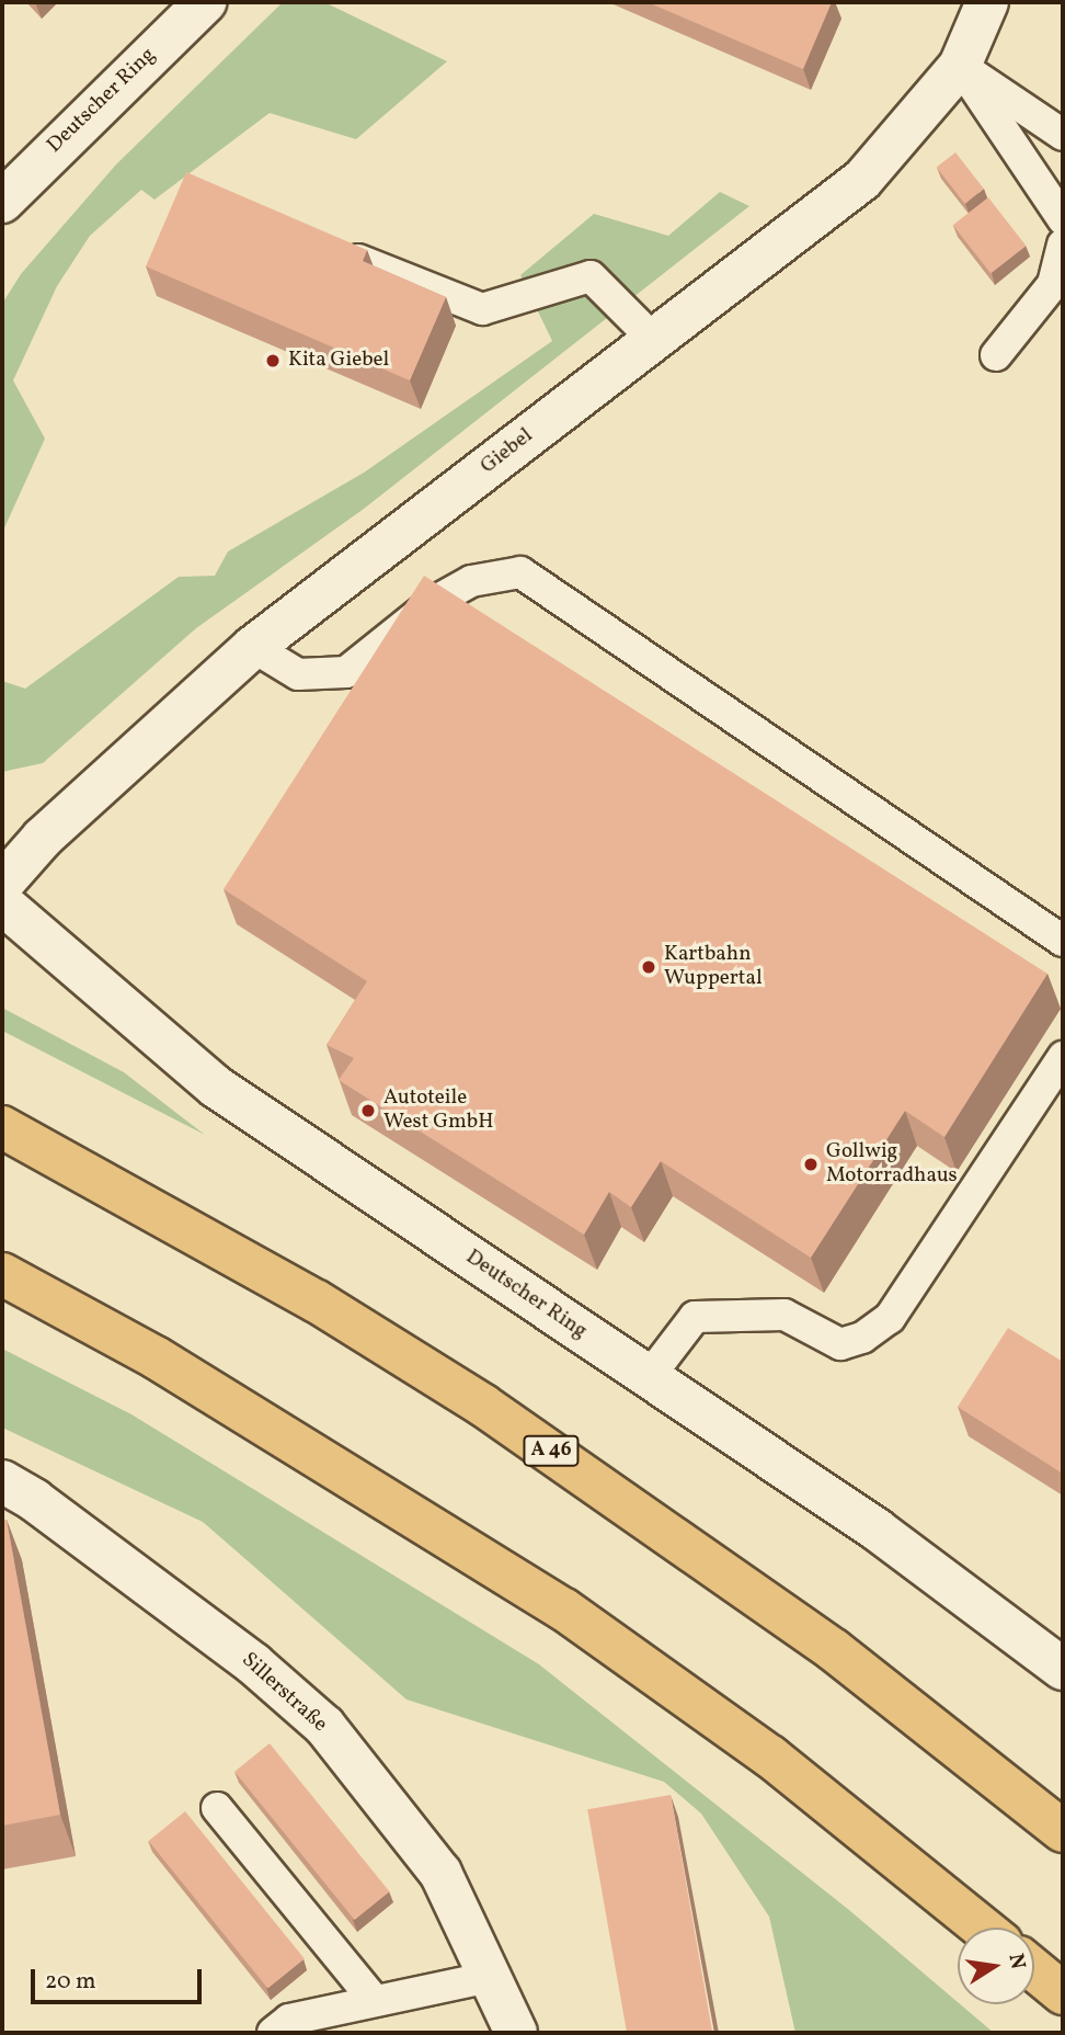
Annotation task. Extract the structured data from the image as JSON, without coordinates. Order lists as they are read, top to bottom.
{
  "streets": {
    "highway": ["A 46"],
    "street": ["Deutscher Ring", "Giebel", "Sillerstraße"]
  },
  "places": [
    "Kita Giebel",
    "Kartbahn Wuppertal",
    "Autoteile West GmbH",
    "Gollwig Motorradhaus"
  ],
  "scale_bar": "20 m",
  "north": "right"
}
